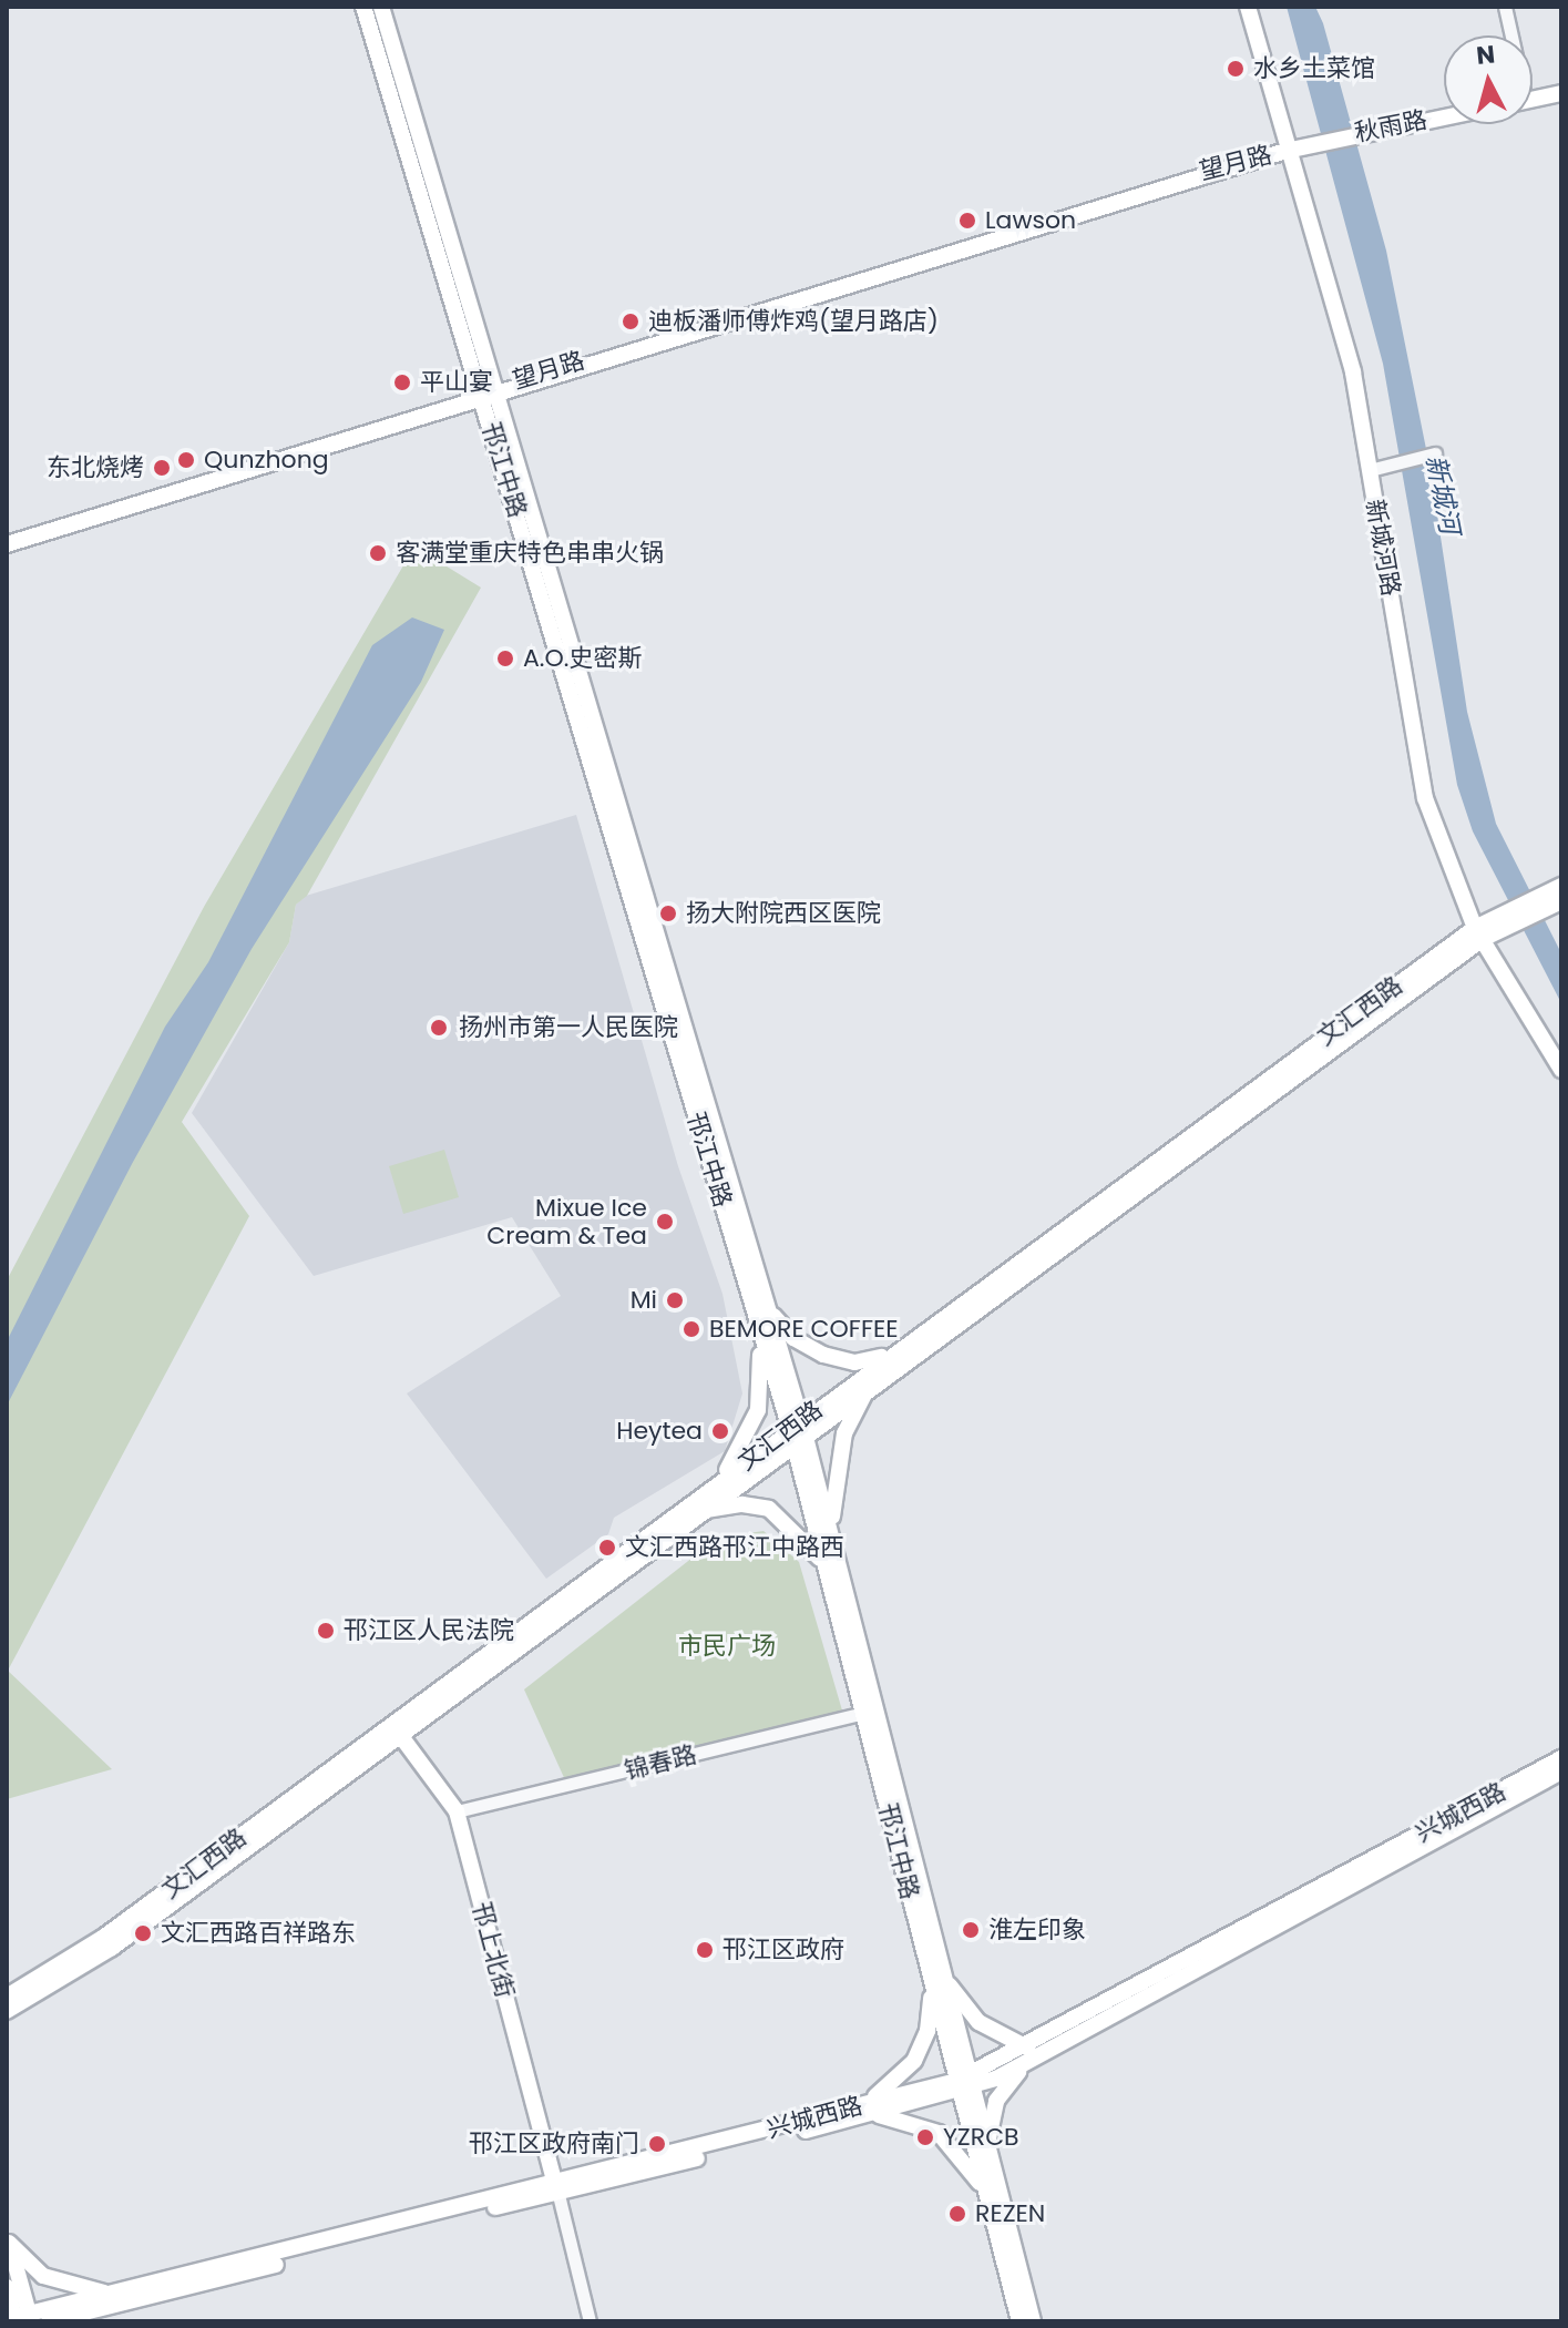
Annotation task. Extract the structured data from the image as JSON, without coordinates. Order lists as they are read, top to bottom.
{
  "streets": {
    "main road": [
      "秋雨路",
      "望月路",
      "邗江中路",
      "新城河路",
      "文汇西路",
      "兴城西路",
      "邗上北街"
    ],
    "street": ["锦春路"]
  },
  "crossings": [
    ["秋雨路", "望月路"],
    ["秋雨路", "新城河路"],
    ["望月路", "邗江中路"],
    ["望月路", "新城河路"],
    ["邗江中路", "文汇西路"],
    ["邗江中路", "锦春路"],
    ["邗江中路", "兴城西路"],
    ["新城河路", "文汇西路"],
    ["文汇西路", "邗上北街"],
    ["锦春路", "邗上北街"],
    ["兴城西路", "邗上北街"]
  ],
  "water": ["新城河"],
  "parks": ["市民广场"],
  "places": [
    "水乡土菜馆",
    "Lawson",
    "迪板潘师傅炸鸡(望月路店)",
    "平山宴",
    "Qunzhong",
    "东北烧烤",
    "客满堂重庆特色串串火锅",
    "A.O.史密斯",
    "扬大附院西区医院",
    "扬州市第一人民医院",
    "Mixue Ice Cream & Tea",
    "Mi",
    "BEMORE COFFEE",
    "Heytea",
    "文汇西路邗江中路西",
    "邗江区人民法院",
    "淮左印象",
    "文汇西路百祥路东",
    "邗江区政府",
    "YZRCB",
    "邗江区政府南门",
    "REZEN"
  ],
  "north": "top"
}
